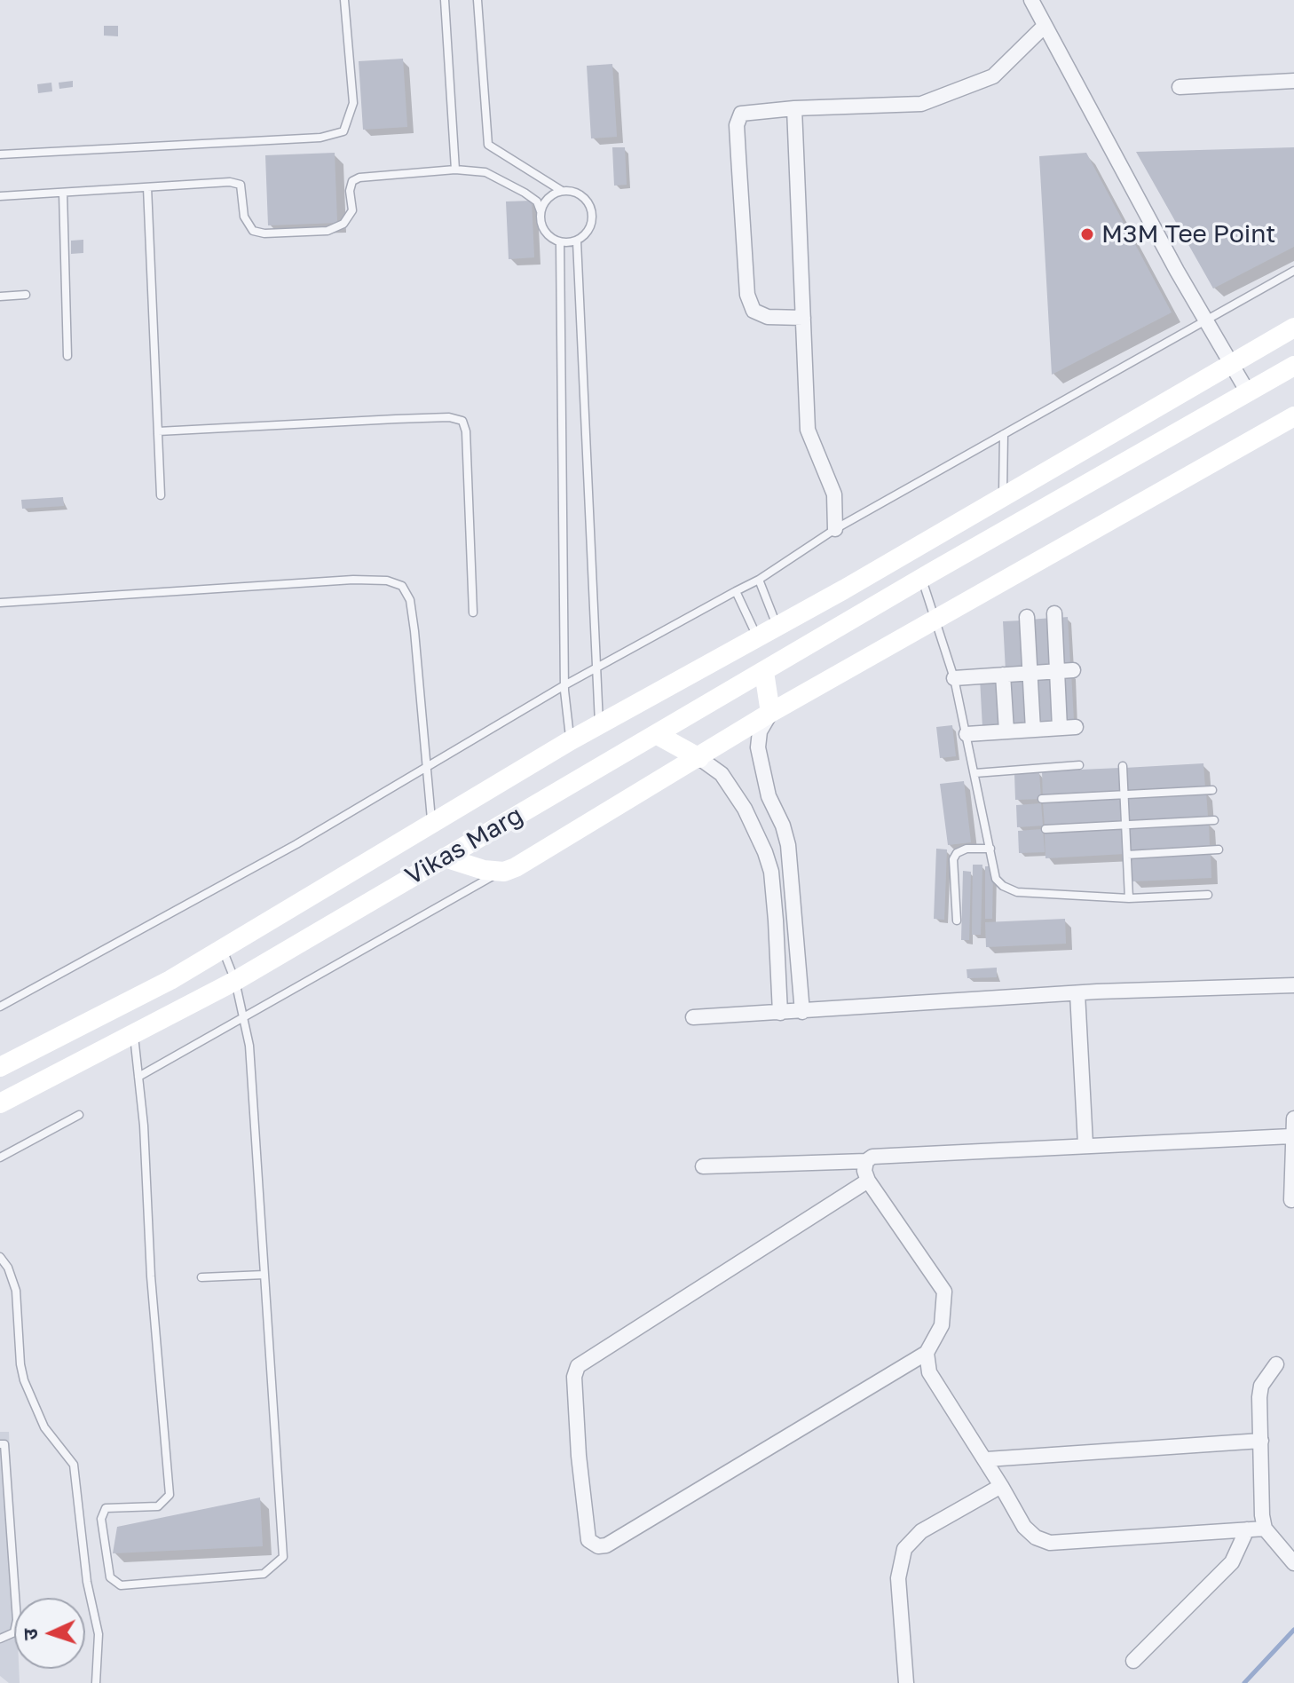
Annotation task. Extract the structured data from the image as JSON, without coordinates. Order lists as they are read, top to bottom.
{
  "streets": {
    "main road": ["Vikas Marg"]
  },
  "places": ["M3M Tee Point"],
  "north": "left"
}
